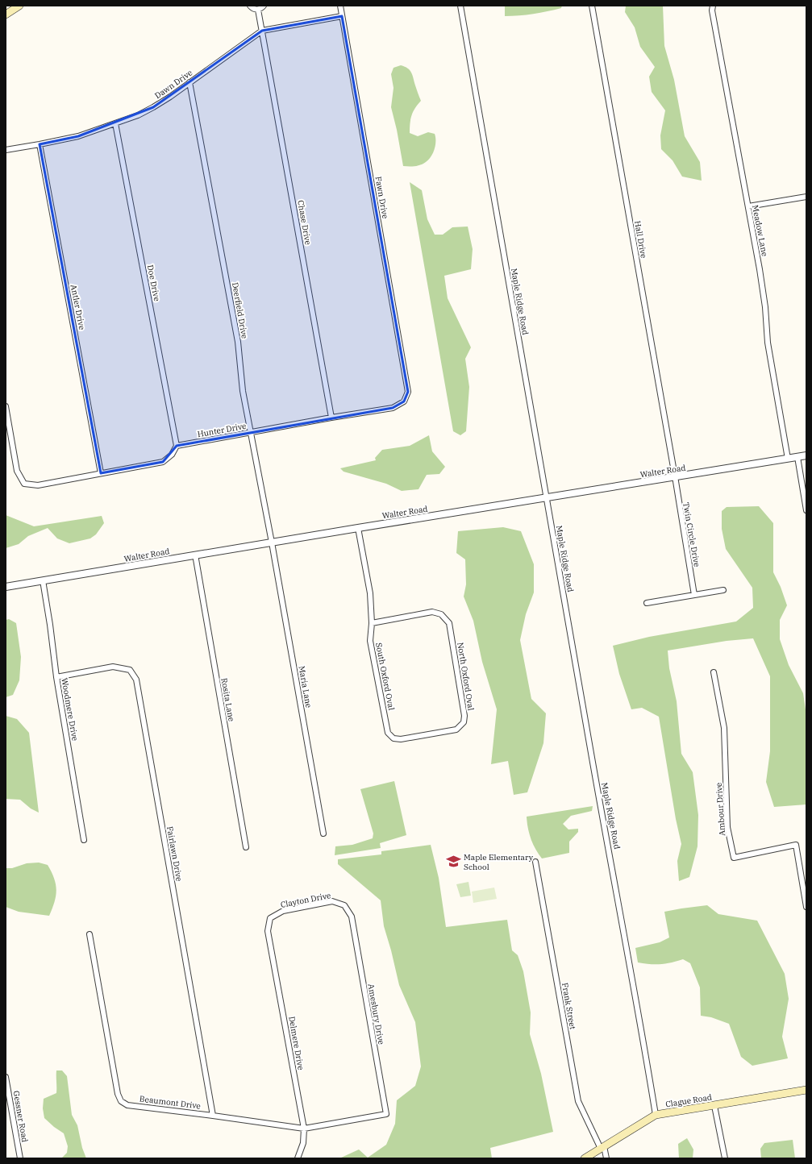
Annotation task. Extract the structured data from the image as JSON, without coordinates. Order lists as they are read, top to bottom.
{
  "streets": {
    "main road": ["Clague Road"],
    "street": [
      "Dawn Drive",
      "Fawn Drive",
      "Chase Drive",
      "Meadow Lane",
      "Hall Drive",
      "Doe Drive",
      "Maple Ridge Road",
      "Antler Drive",
      "Deerfield Drive",
      "Hunter Drive",
      "Walter Road",
      "Twin Circle Drive",
      "South Oxford Oval",
      "North Oxford Oval",
      "Maria Lane",
      "Rosita Lane",
      "Woodmere Drive",
      "Ambour Drive",
      "Fairlawn Drive",
      "Clayton Drive",
      "Frank Street",
      "Amesbury Drive",
      "Delmere Drive",
      "Beaumont Drive",
      "Gessner Road"
    ]
  },
  "crossings": [
    ["Dawn Drive", "Fawn Drive"],
    ["Dawn Drive", "Chase Drive"],
    ["Dawn Drive", "Doe Drive"],
    ["Dawn Drive", "Antler Drive"],
    ["Dawn Drive", "Deerfield Drive"],
    ["Fawn Drive", "Hunter Drive"],
    ["Chase Drive", "Hunter Drive"],
    ["Meadow Lane", "Walter Road"],
    ["Hall Drive", "Walter Road"],
    ["Hall Drive", "Twin Circle Drive"],
    ["Doe Drive", "Hunter Drive"],
    ["Maple Ridge Road", "Walter Road"],
    ["Maple Ridge Road", "Clague Road"],
    ["Deerfield Drive", "Hunter Drive"],
    ["Deerfield Drive", "Walter Road"],
    ["Deerfield Drive", "Maria Lane"],
    ["Walter Road", "Twin Circle Drive"],
    ["Walter Road", "South Oxford Oval"],
    ["Walter Road", "Maria Lane"],
    ["Walter Road", "Rosita Lane"],
    ["Walter Road", "Woodmere Drive"],
    ["South Oxford Oval", "North Oxford Oval"],
    ["Woodmere Drive", "Fairlawn Drive"],
    ["Fairlawn Drive", "Beaumont Drive"],
    ["Clayton Drive", "Amesbury Drive"],
    ["Clayton Drive", "Delmere Drive"],
    ["Frank Street", "Clague Road"],
    ["Amesbury Drive", "Beaumont Drive"],
    ["Delmere Drive", "Beaumont Drive"]
  ],
  "places": {
    "school or university": ["Maple Elementary School"]
  }
}
